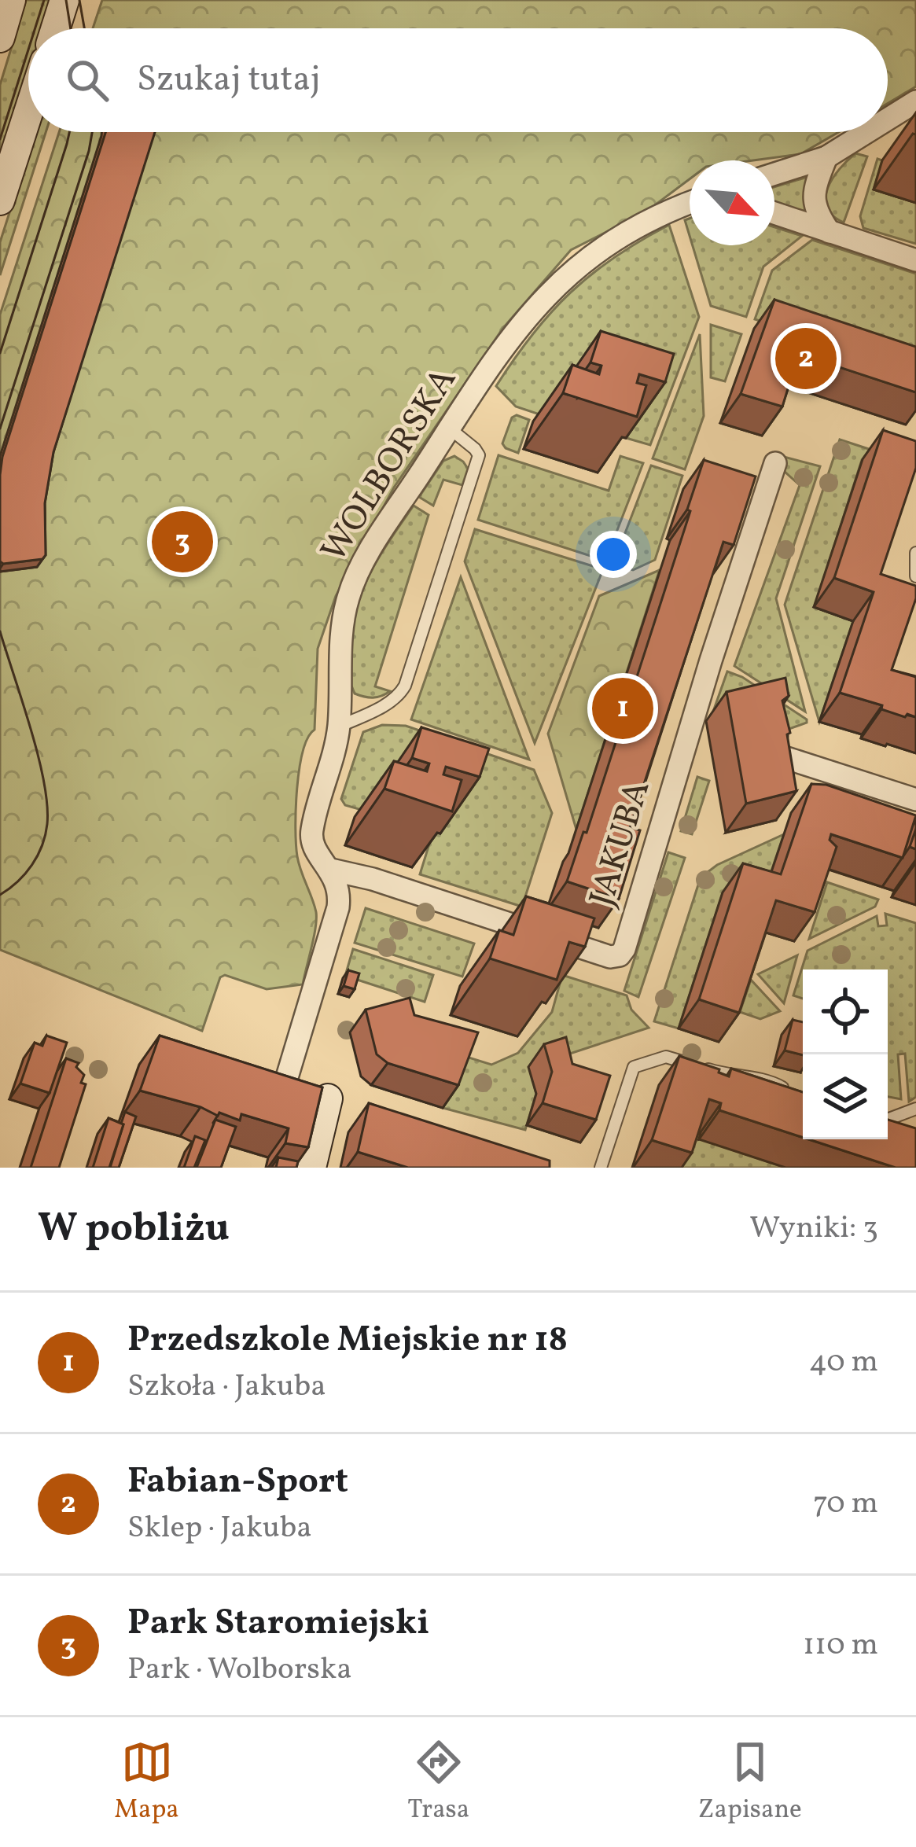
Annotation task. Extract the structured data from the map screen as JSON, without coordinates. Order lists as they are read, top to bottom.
{
  "streets": {
    "street": ["WOLBORSKA", "JAKUBA"]
  },
  "crossings": [
    ["WOLBORSKA", "JAKUBA"]
  ],
  "north": "bottom right",
  "page": {
    "search": "Szukaj tutaj",
    "pins": ["2", "3", "1"],
    "heading": ["W pobliżu", "Wyniki: 3"],
    "list": [
      {
        "mark": "1",
        "name": "Przedszkole Miejskie nr 18",
        "note": "Szkoła · Jakuba",
        "value": "40 m"
      },
      {
        "mark": "2",
        "name": "Fabian-Sport",
        "note": "Sklep · Jakuba",
        "value": "70 m"
      },
      {
        "mark": "3",
        "name": "Park Staromiejski",
        "note": "Park · Wolborska",
        "value": "110 m"
      }
    ],
    "nav": ["Mapa", "Trasa", "Zapisane"]
  }
}
